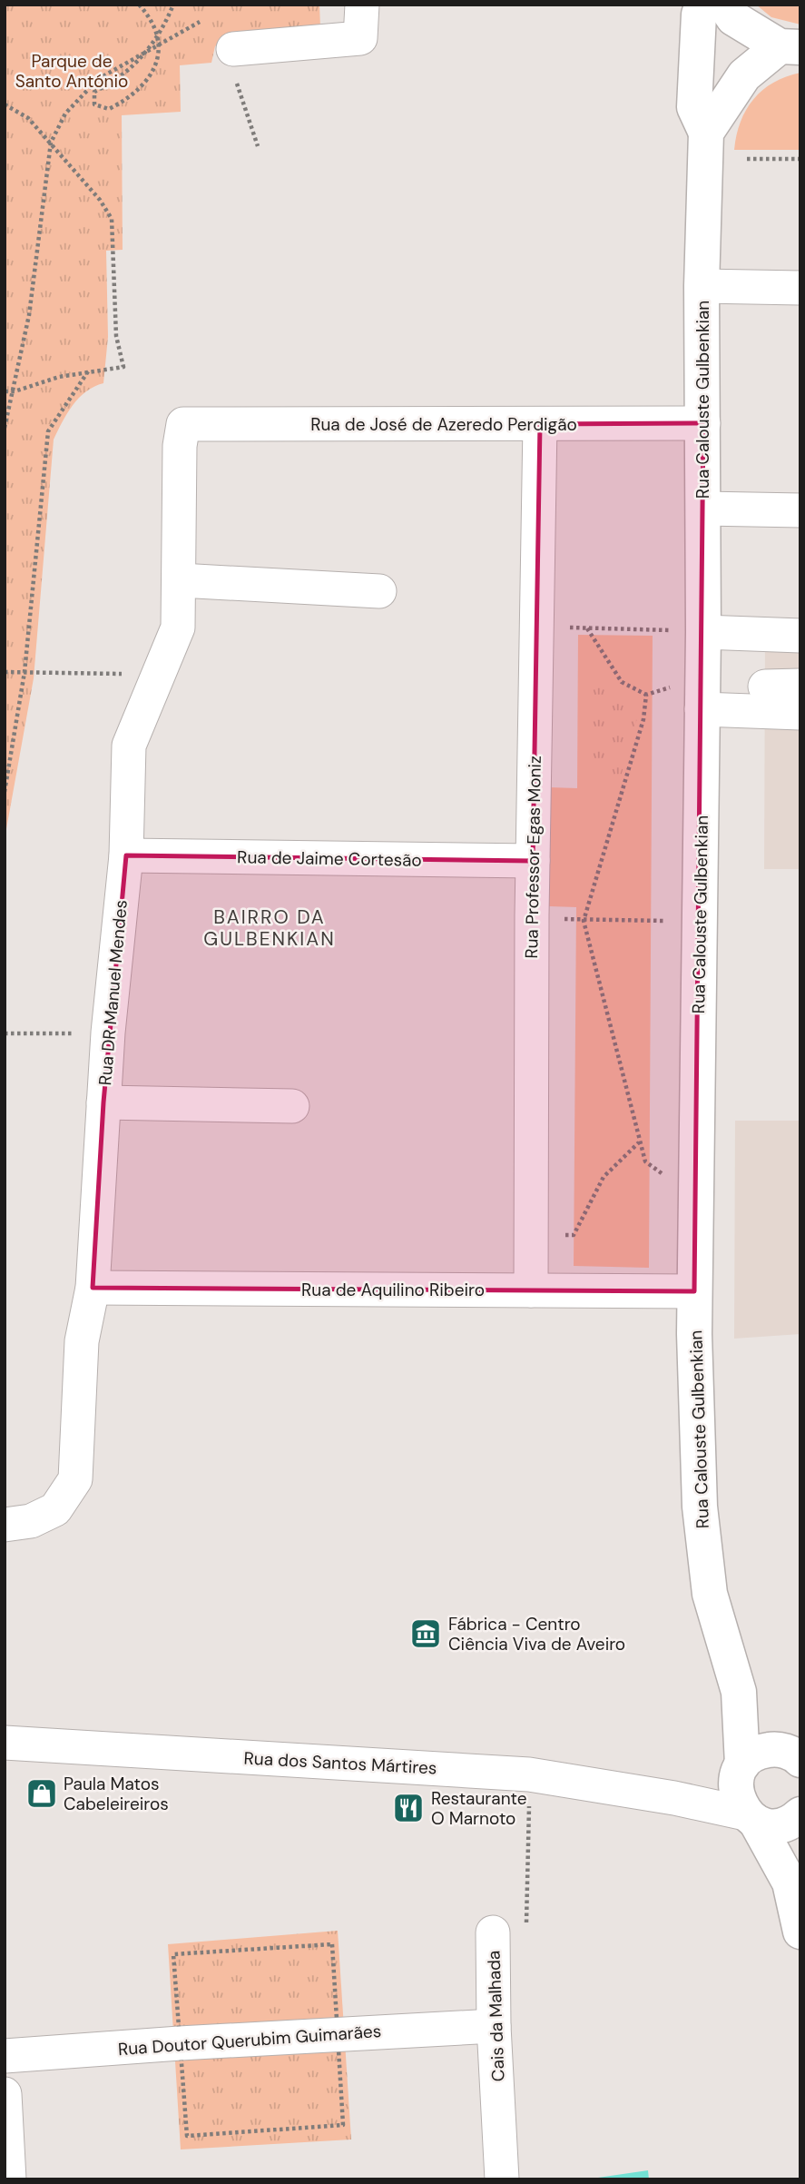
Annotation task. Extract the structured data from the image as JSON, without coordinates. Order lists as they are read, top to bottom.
{
  "streets": {
    "main road": ["Rua Calouste Gulbenkian"],
    "street": [
      "Rua de José de Azeredo Perdigão",
      "Rua Professor Egas Moniz",
      "Rua de Jaime Cortesão",
      "Rua DR Manuel Mendes",
      "Rua de Aquilino Ribeiro",
      "Rua dos Santos Mártires",
      "Cais da Malhada",
      "Rua Doutor Querubim Guimarães"
    ]
  },
  "crossings": [
    ["Rua Calouste Gulbenkian", "Rua de José de Azeredo Perdigão"],
    ["Rua Calouste Gulbenkian", "Rua de Aquilino Ribeiro"],
    ["Rua Calouste Gulbenkian", "Rua dos Santos Mártires"],
    ["Rua de José de Azeredo Perdigão", "Rua Professor Egas Moniz"],
    ["Rua de José de Azeredo Perdigão", "Rua DR Manuel Mendes"],
    ["Rua Professor Egas Moniz", "Rua de Jaime Cortesão"],
    ["Rua Professor Egas Moniz", "Rua de Aquilino Ribeiro"],
    ["Rua de Jaime Cortesão", "Rua DR Manuel Mendes"],
    ["Rua DR Manuel Mendes", "Rua de Aquilino Ribeiro"],
    ["Rua dos Santos Mártires", "Cais da Malhada"],
    ["Cais da Malhada", "Rua Doutor Querubim Guimarães"]
  ],
  "districts": ["BAIRRO DA GULBENKIAN"],
  "parks": ["Parque de Santo António"],
  "places": {
    "museum": ["Fábrica - Centro Ciência Viva de Aveiro"],
    "shop": ["Paula Matos Cabeleireiros"],
    "restaurant": ["Restaurante O Marnoto"]
  }
}
